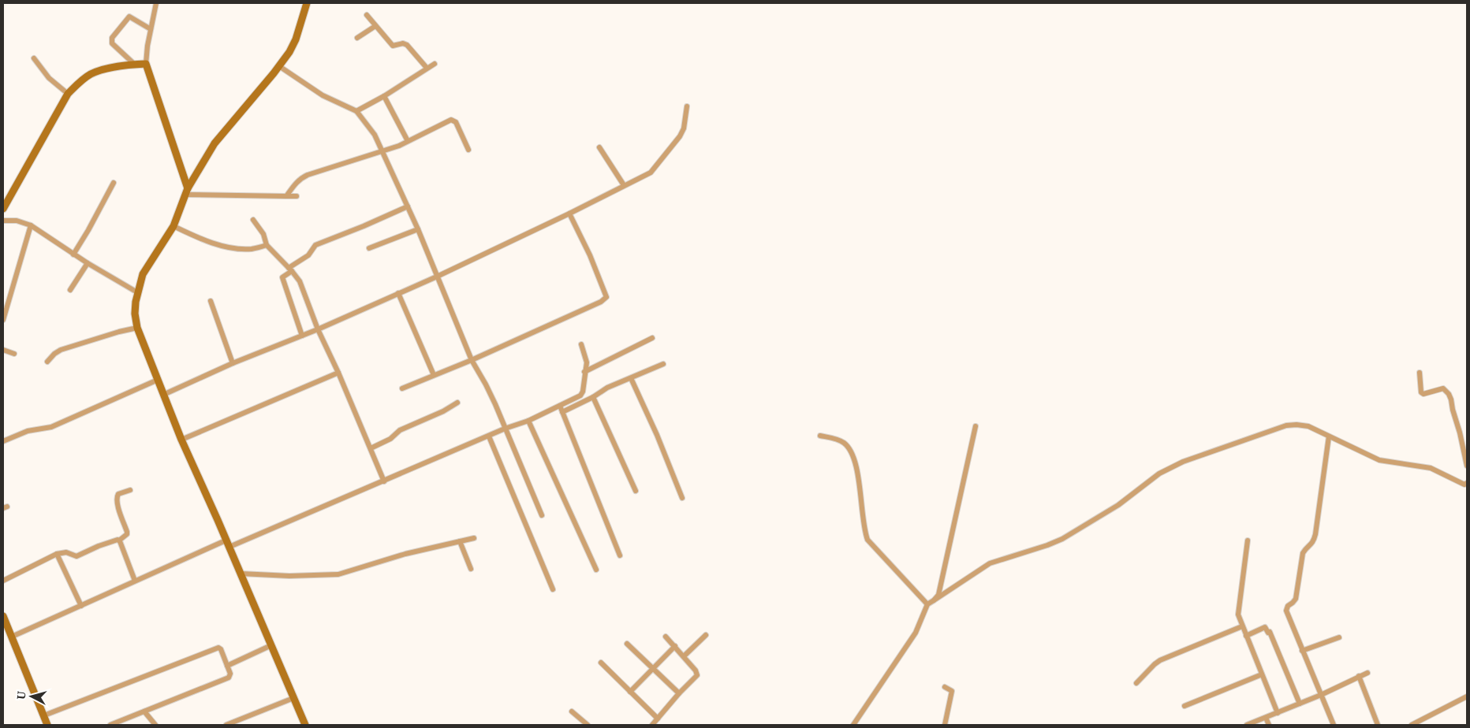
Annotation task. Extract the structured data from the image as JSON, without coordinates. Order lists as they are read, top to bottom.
{
  "north": "left"
}
